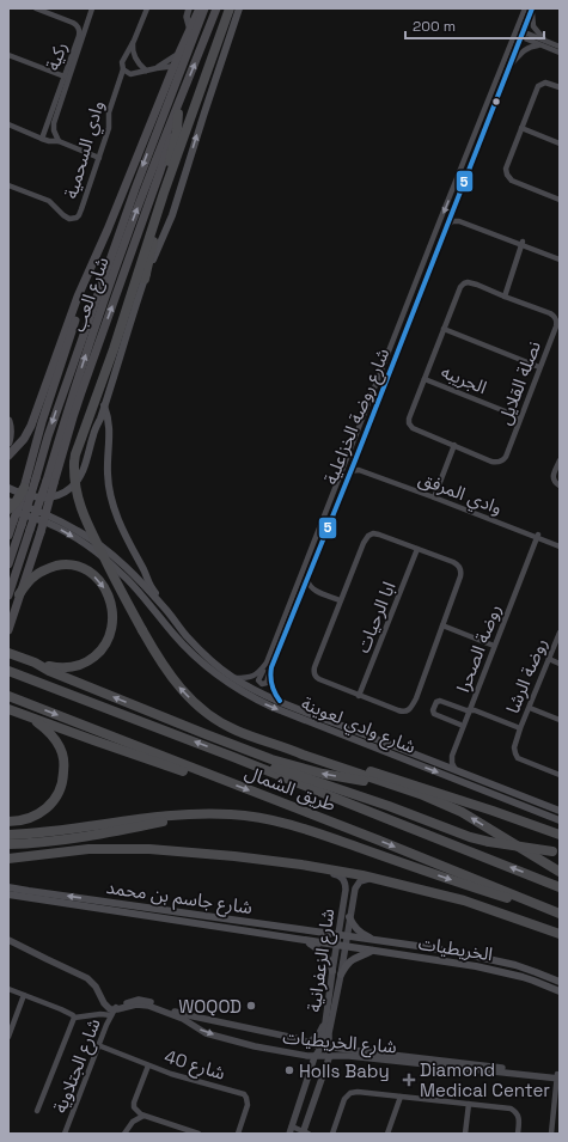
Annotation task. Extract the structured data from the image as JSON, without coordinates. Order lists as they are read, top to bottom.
{
  "streets": {
    "highway": ["طريق الشمال"],
    "main road": [
      "شارع العب",
      "شارع وادي لعوينة",
      "شارع جاسم بن محمد",
      "الخريطيات"
    ],
    "street": [
      "ركية",
      "وادي السحمية",
      "الجريبه",
      "نصلة القلايل",
      "شارع روضة الخزاعلية",
      "وادي المرفق",
      "ابا الرحيات",
      "روضة الصحرا",
      "روضة الرشا",
      "شارع الزعفرانية",
      "شارع الخريطيات",
      "شارع 40",
      "شارع الجتلاوية"
    ]
  },
  "crossings": [
    ["الجريبه", "نصلة القلايل"],
    ["شارع روضة الخزاعلية", "وادي المرفق"],
    ["شارع روضة الخزاعلية", "شارع وادي لعوينة"],
    ["وادي المرفق", "روضة الصحرا"],
    ["روضة الصحرا", "روضة الرشا"],
    ["روضة الصحرا", "شارع وادي لعوينة"],
    ["شارع جاسم بن محمد", "الخريطيات"],
    ["شارع جاسم بن محمد", "شارع الزعفرانية"],
    ["الخريطيات", "شارع الزعفرانية"],
    ["شارع الزعفرانية", "شارع الخريطيات"],
    ["شارع الخريطيات", "شارع الجتلاوية"],
    ["شارع 40", "شارع الجتلاوية"]
  ],
  "places": {
    "other": ["WOQOD", "Holls Baby"],
    "health": ["Diamond Medical Center"]
  },
  "lines": ["transit line 5"],
  "scale_bar": "200 m"
}
